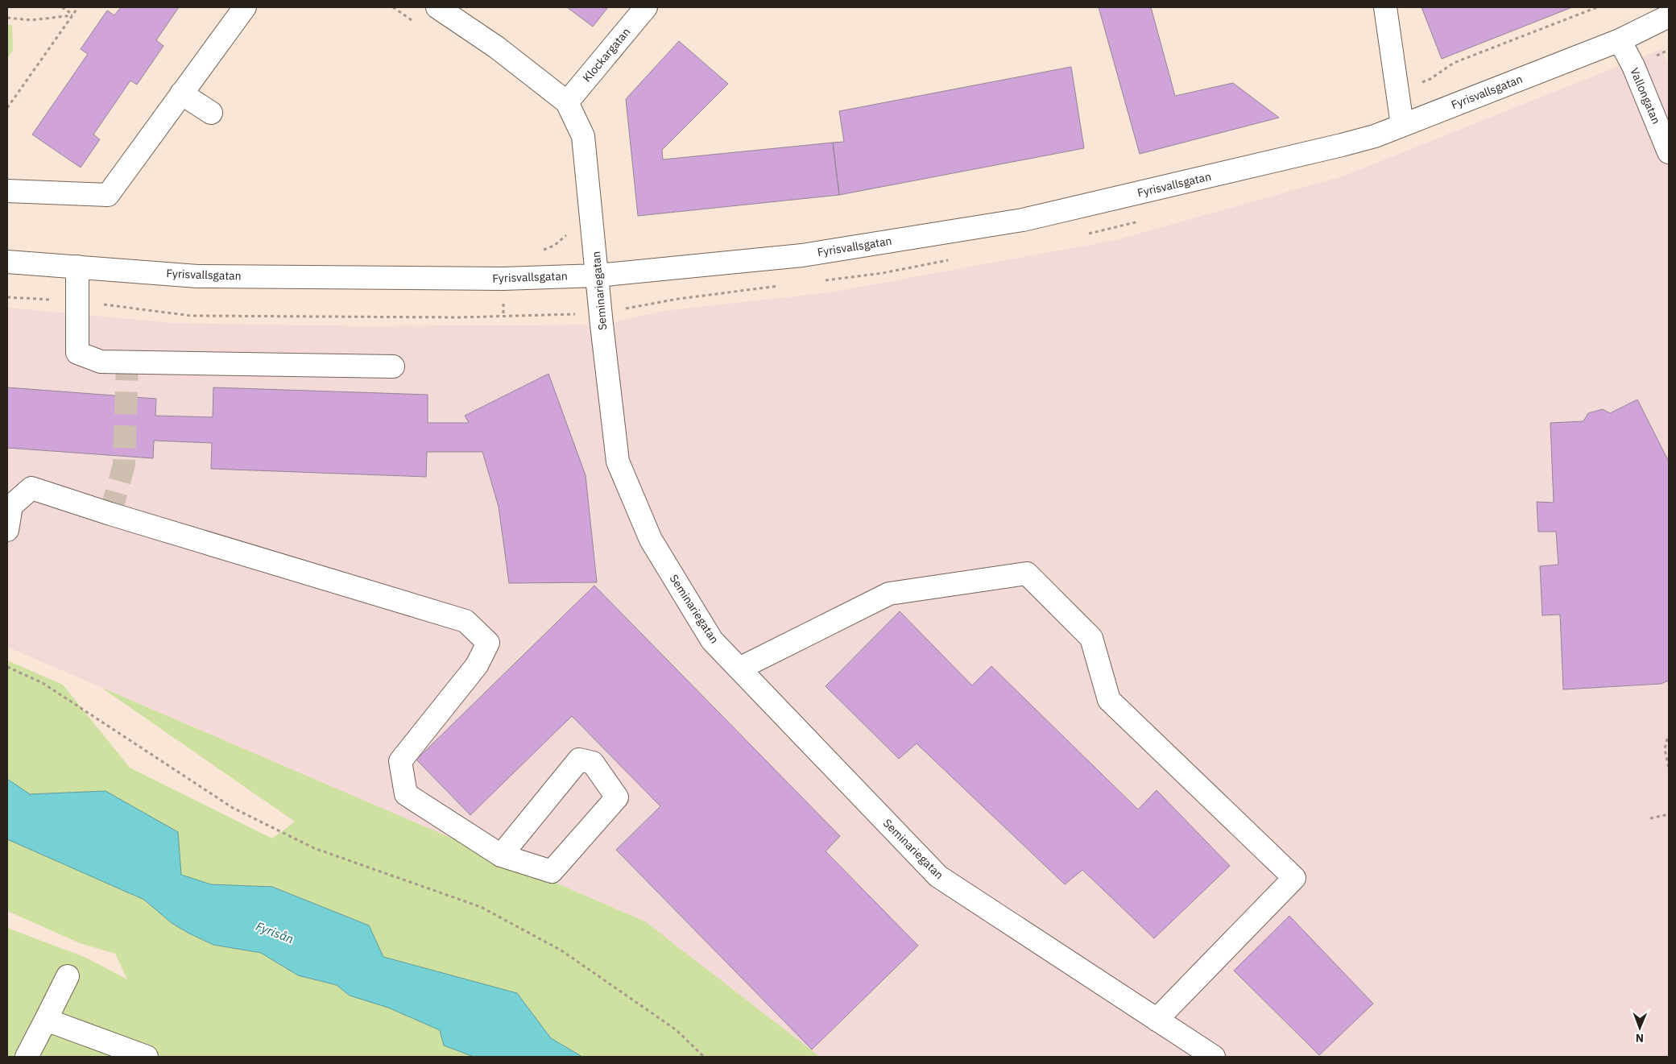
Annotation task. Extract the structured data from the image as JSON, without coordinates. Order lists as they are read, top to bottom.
{
  "streets": {
    "street": [
      "Klockargatan",
      "Fyrisvallsgatan",
      "Vallongatan",
      "Seminariegatan"
    ]
  },
  "crossings": [
    ["Klockargatan", "Seminariegatan"],
    ["Fyrisvallsgatan", "Vallongatan"],
    ["Fyrisvallsgatan", "Seminariegatan"]
  ],
  "water": ["Fyrisån"],
  "north": "bottom"
}
